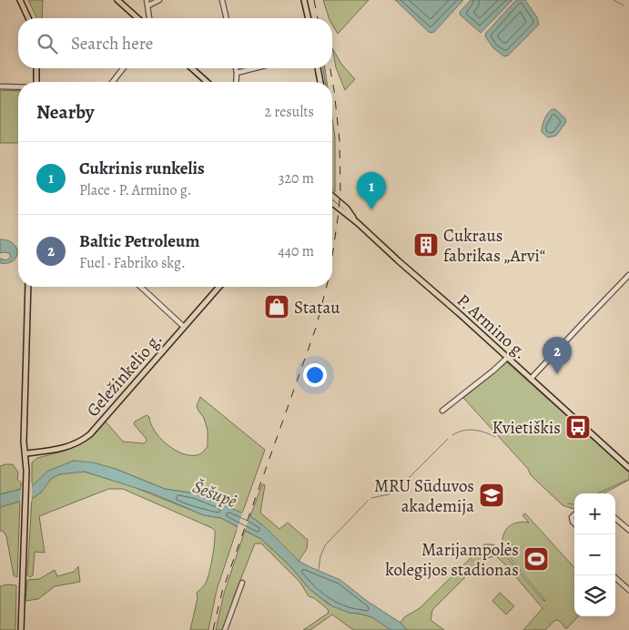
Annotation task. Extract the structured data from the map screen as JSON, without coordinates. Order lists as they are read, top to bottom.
{
  "streets": {
    "main road": ["P. Armino g.", "Geležinkelio g."]
  },
  "water": ["Šešupė"],
  "places": {
    "building": ["Cukraus fabrikas „Arvi“"],
    "shop": ["Statau"],
    "bus stop": ["Kvietiškis"],
    "school or university": ["MRU Sūduvos akademija"],
    "sports": ["Marijampolės kolegijos stadionas"]
  },
  "page": {
    "search": "Search here",
    "heading": ["Nearby", "2 results"],
    "list": [
      {
        "mark": "1",
        "name": "Cukrinis runkelis",
        "note": "Place · P. Armino g.",
        "value": "320 m"
      },
      {
        "mark": "2",
        "name": "Baltic Petroleum",
        "note": "Fuel · Fabriko skg.",
        "value": "440 m"
      }
    ],
    "pins": ["1", "2"],
    "map_buttons": ["+", "−"]
  }
}
